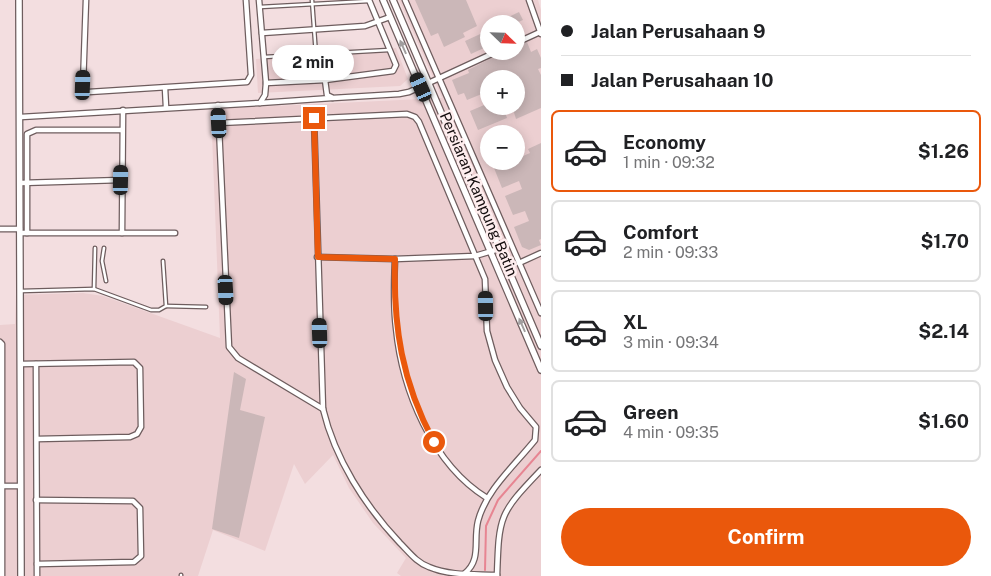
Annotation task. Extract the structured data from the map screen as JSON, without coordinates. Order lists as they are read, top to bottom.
{
  "streets": {
    "street": ["Persiaran Kampung Batin"]
  },
  "north": "bottom right",
  "page": {
    "banner": ["Jalan Perusahaan 9", "Jalan Perusahaan 10"],
    "map_buttons": ["+", "−"],
    "bubble": "2 min",
    "list": [
      {
        "name": "Economy",
        "note": "1 min · 09:32",
        "value": "$1.26"
      },
      {
        "name": "Comfort",
        "note": "2 min · 09:33",
        "value": "$1.70"
      },
      {
        "name": "XL",
        "note": "3 min · 09:34",
        "value": "$2.14"
      },
      {
        "name": "Green",
        "note": "4 min · 09:35",
        "value": "$1.60"
      }
    ],
    "buttons": "Confirm"
  }
}
